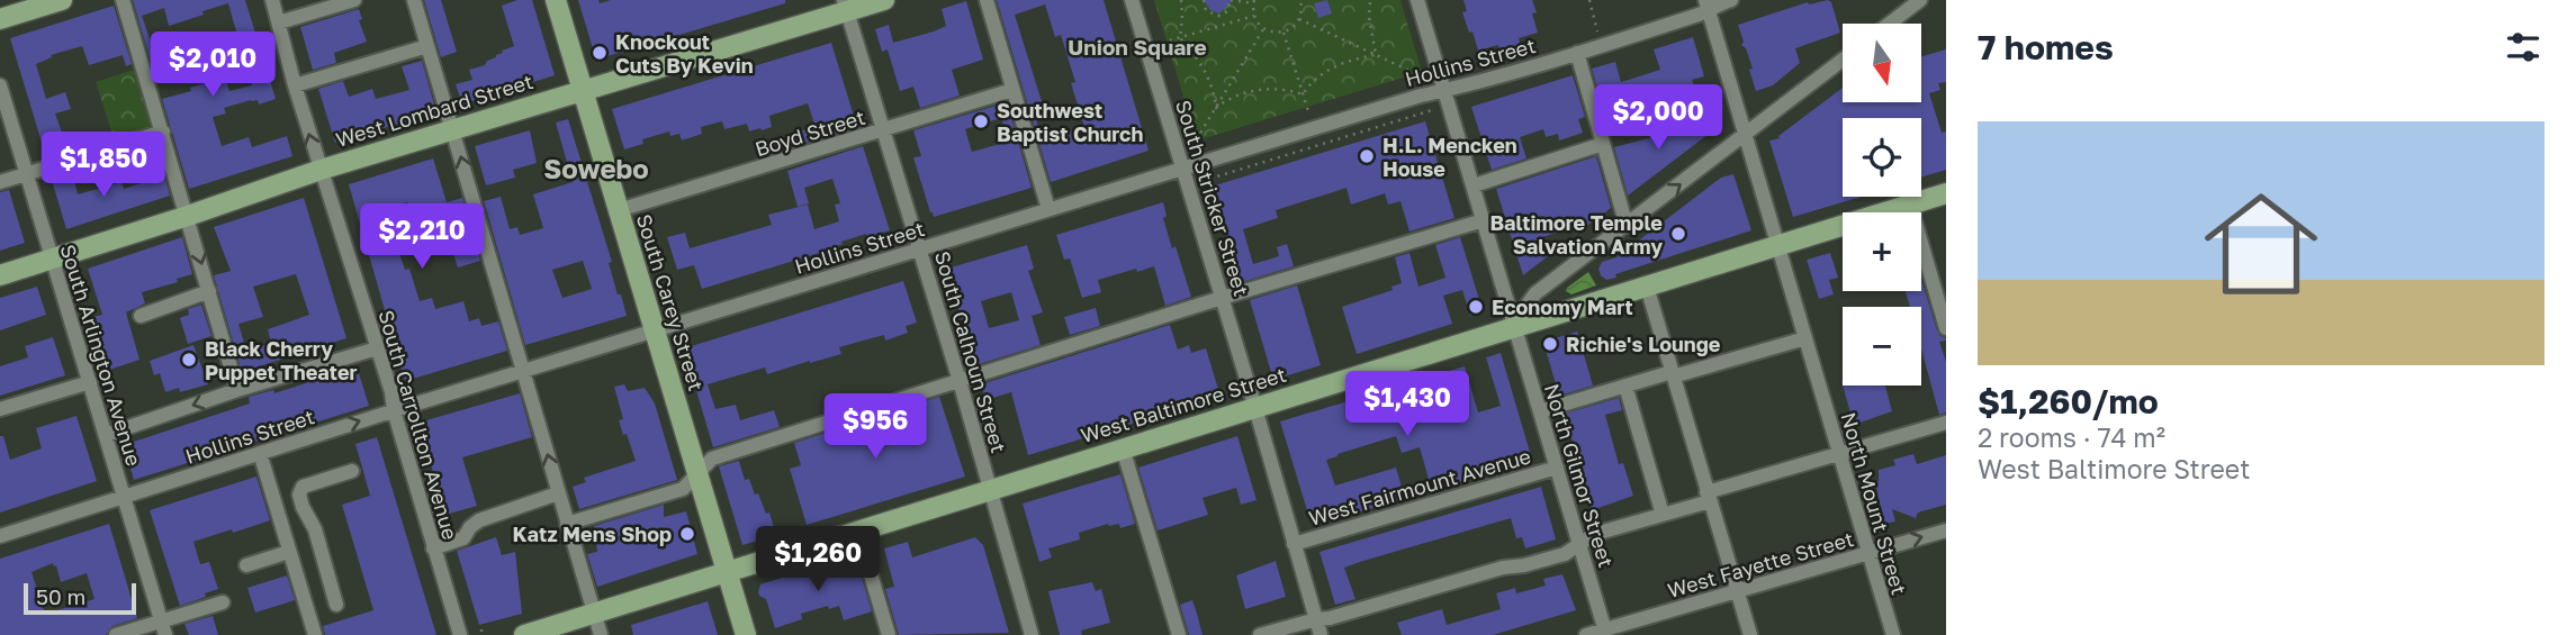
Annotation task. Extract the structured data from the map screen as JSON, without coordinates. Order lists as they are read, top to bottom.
{
  "streets": {
    "main road": ["West Lombard Street", "South Carey Street", "West Baltimore Street"],
    "street": [
      "Hollins Street",
      "Boyd Street",
      "South Stricker Street",
      "South Calhoun Street",
      "South Arlington Avenue",
      "South Carrollton Avenue",
      "North Gilmor Street",
      "West Fairmount Avenue",
      "North Mount Street",
      "West Fayette Street"
    ]
  },
  "crossings": [
    ["Hollins Street", "South Stricker Street"],
    ["Hollins Street", "South Carey Street"],
    ["Hollins Street", "South Calhoun Street"],
    ["Hollins Street", "South Arlington Avenue"],
    ["Hollins Street", "South Carrollton Avenue"],
    ["Hollins Street", "North Gilmor Street"],
    ["Hollins Street", "North Mount Street"],
    ["West Lombard Street", "South Carey Street"],
    ["West Lombard Street", "South Calhoun Street"],
    ["West Lombard Street", "South Arlington Avenue"],
    ["West Lombard Street", "South Carrollton Avenue"],
    ["Boyd Street", "South Carey Street"],
    ["Boyd Street", "South Calhoun Street"],
    ["South Stricker Street", "West Baltimore Street"],
    ["South Stricker Street", "West Fairmount Avenue"],
    ["South Carey Street", "West Baltimore Street"],
    ["South Calhoun Street", "West Baltimore Street"],
    ["West Baltimore Street", "North Gilmor Street"],
    ["West Baltimore Street", "North Mount Street"],
    ["North Gilmor Street", "West Fairmount Avenue"],
    ["North Gilmor Street", "West Fayette Street"],
    ["North Mount Street", "West Fayette Street"]
  ],
  "districts": ["Union Square", "Sowebo"],
  "places": [
    "Knockout Cuts By Kevin",
    "Southwest Baptist Church",
    "H.L. Mencken House",
    "Baltimore Temple Salvation Army",
    "Economy Mart",
    "Richie's Lounge",
    "Black Cherry Puppet Theater",
    "Katz Mens Shop"
  ],
  "scale_bar": "50 m",
  "north": "bottom",
  "page": {
    "heading": "7 homes",
    "map_buttons": ["+", "−"],
    "price": [
      "$2,010",
      "$2,000",
      "$1,850",
      "$2,210",
      "$1,430",
      "$956",
      "$1,260"
    ],
    "list": [
      {
        "name": "$1,260/mo",
        "note": "2 rooms · 74 m² · West Baltimore Street"
      }
    ],
    "scale": "50 m"
  }
}
